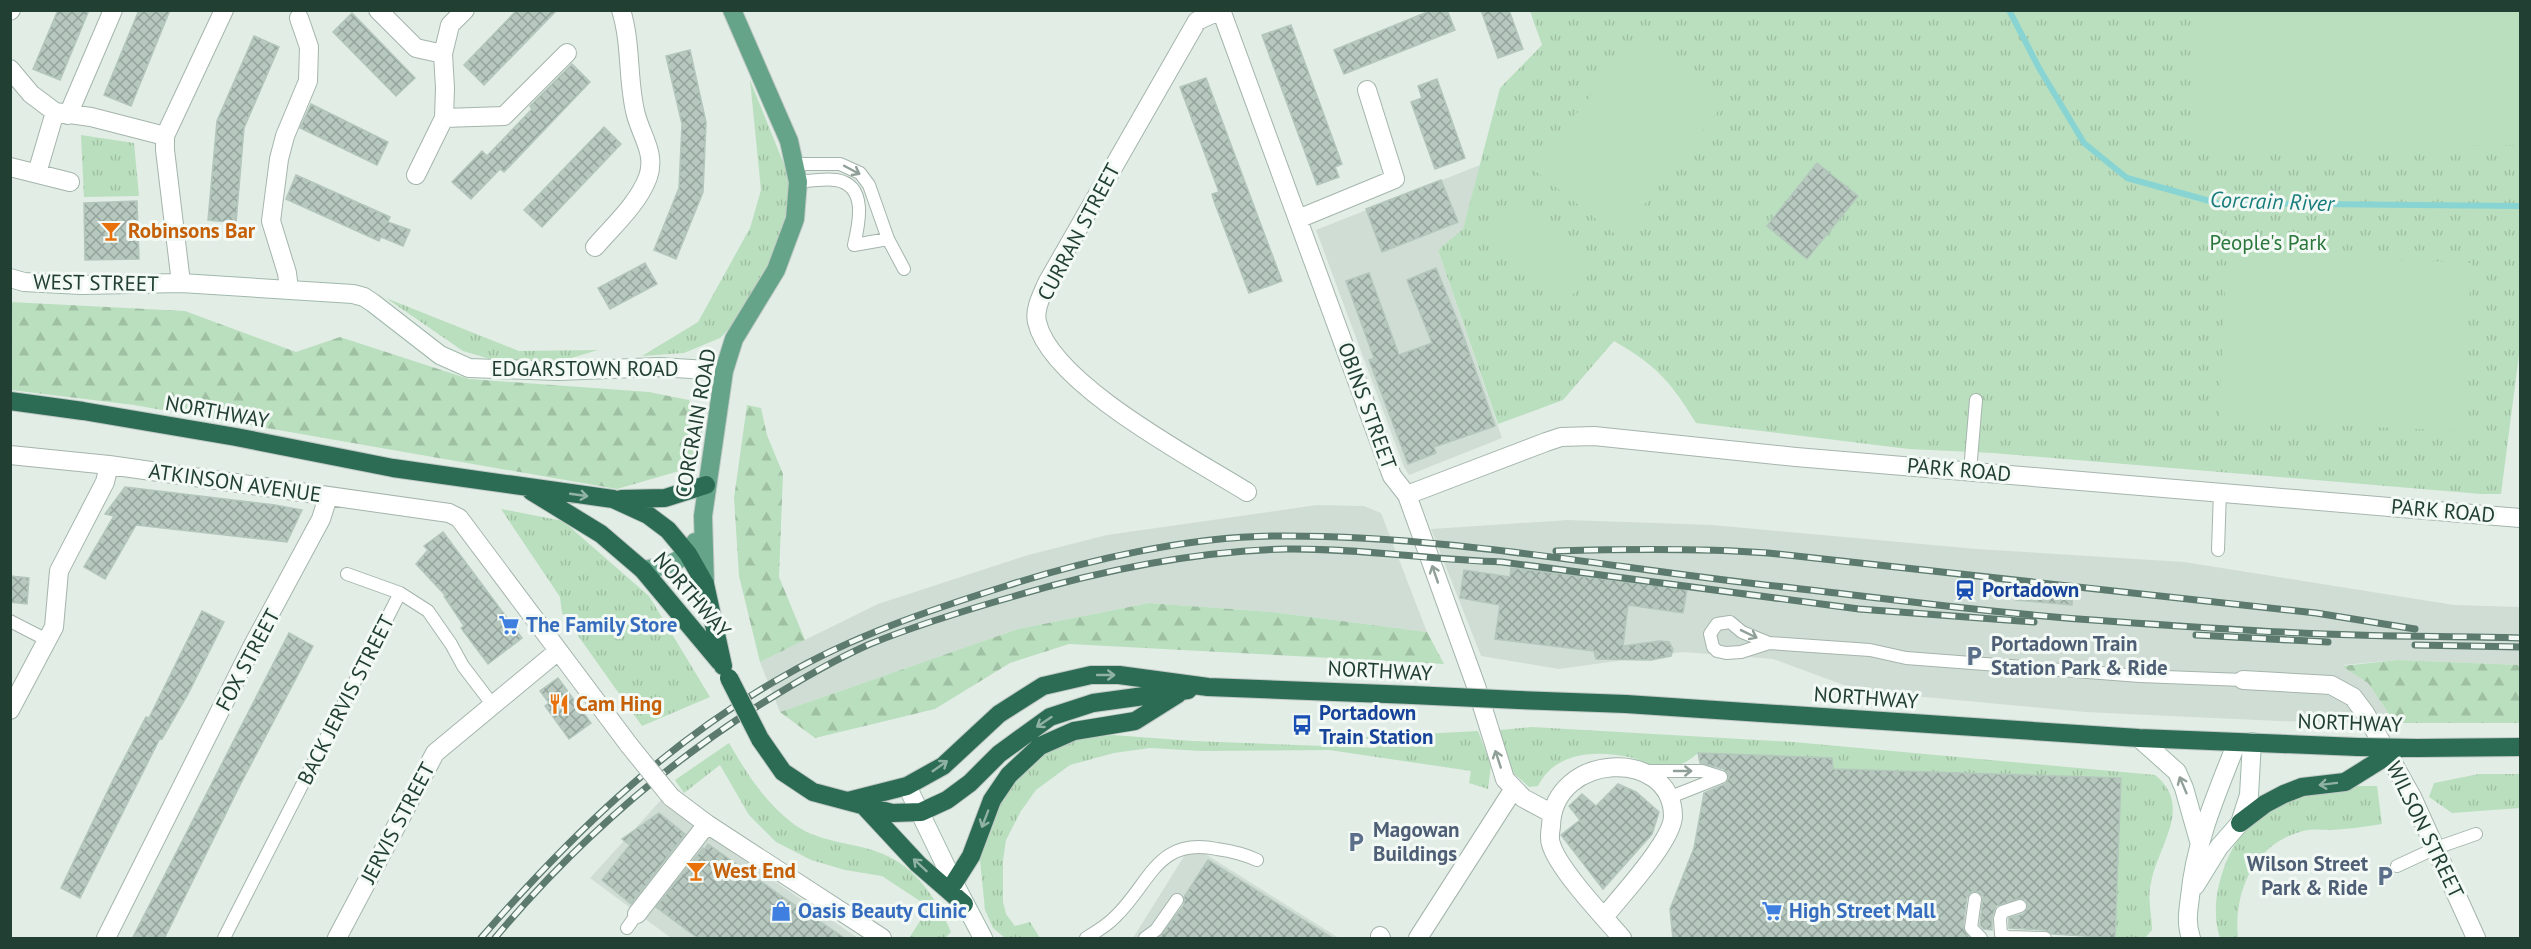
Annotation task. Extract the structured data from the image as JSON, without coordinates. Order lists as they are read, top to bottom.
{
  "streets": {
    "highway": ["NORTHWAY"],
    "main road": ["CORCRAIN ROAD"],
    "street": [
      "CURRAN STREET",
      "WEST STREET",
      "EDGARSTOWN ROAD",
      "OBINS STREET",
      "PARK ROAD",
      "ATKINSON AVENUE",
      "FOX STREET",
      "JERVIS STREET",
      "WILSON STREET"
    ],
    "lane": ["BACK JERVIS STREET"]
  },
  "crossings": [
    ["CURRAN STREET", "OBINS STREET"],
    ["WEST STREET", "EDGARSTOWN ROAD"],
    ["EDGARSTOWN ROAD", "CORCRAIN ROAD"],
    ["OBINS STREET", "PARK ROAD"],
    ["NORTHWAY", "CORCRAIN ROAD"],
    ["ATKINSON AVENUE", "FOX STREET"],
    ["ATKINSON AVENUE", "JERVIS STREET"],
    ["BACK JERVIS STREET", "JERVIS STREET"]
  ],
  "one_way": ["OBINS STREET"],
  "water": ["Corcrain River"],
  "parks": ["People's Park"],
  "places": {
    "bar": ["Robinsons Bar", "West End"],
    "station": ["Portadown"],
    "supermarket": ["The Family Store", "High Street Mall"],
    "parking": ["Portadown Train Station Park & Ride", "Magowan Buildings", "Wilson Street Park & Ride"],
    "restaurant": ["Cam Hing"],
    "bus stop": ["Portadown Train Station"],
    "shop": ["Oasis Beauty Clinic"]
  }
}
